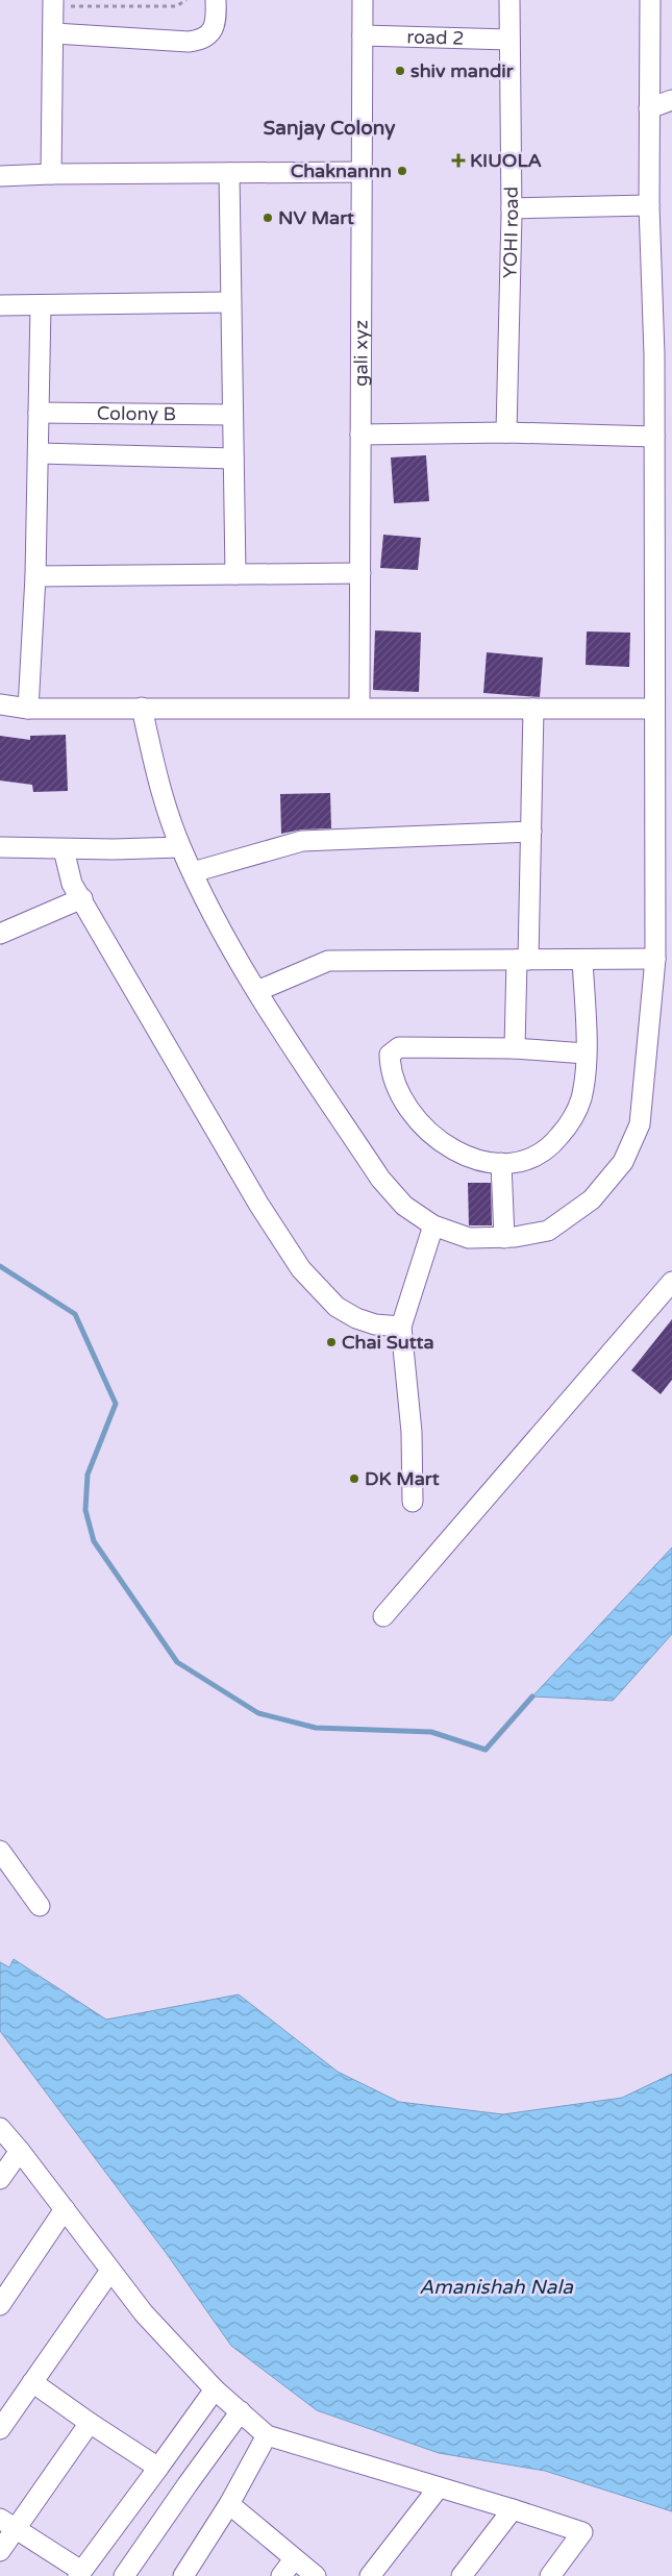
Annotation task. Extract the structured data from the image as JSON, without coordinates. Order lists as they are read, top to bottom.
{
  "streets": {
    "street": [
      "road 2",
      "YOHI road",
      "gali xyz",
      "Colony B"
    ]
  },
  "crossings": [
    ["road 2", "YOHI road"],
    ["road 2", "gali xyz"]
  ],
  "districts": ["Sanjay Colony"],
  "water": ["Amanishah Nala"],
  "places": {
    "other": [
      "shiv mandir",
      "Chaknannn",
      "NV Mart",
      "Chai Sutta",
      "DK Mart"
    ],
    "health": ["KIUOLA"]
  }
}
